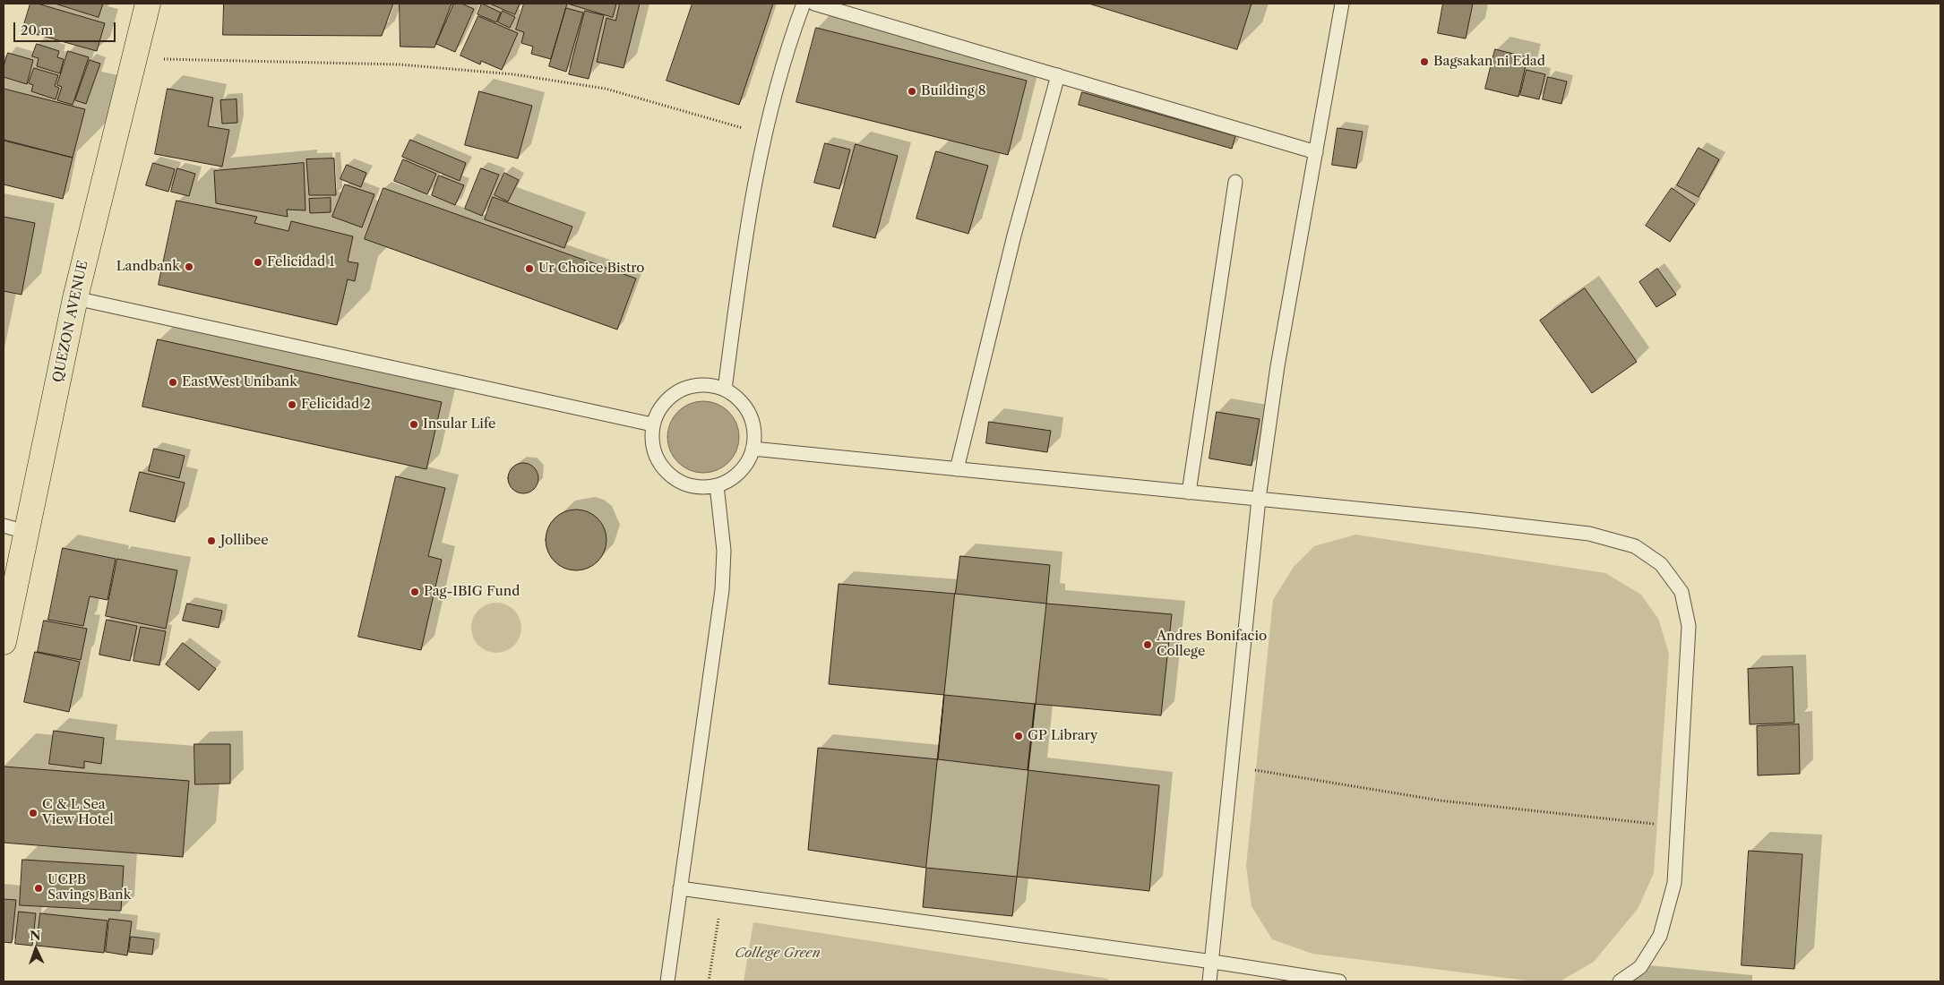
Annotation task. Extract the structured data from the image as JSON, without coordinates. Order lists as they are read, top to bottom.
{
  "streets": {
    "main road": ["QUEZON AVENUE"]
  },
  "parks": ["College Green"],
  "places": [
    "Bagsakan ni Edad",
    "Building 8",
    "Felicidad 1",
    "Landbank",
    "Ur Choice Bistro",
    "EastWest Unibank",
    "Felicidad 2",
    "Insular Life",
    "Jollibee",
    "Pag-IBIG Fund",
    "Andres Bonifacio College",
    "GP Library",
    "C & L Sea View Hotel",
    "UCPB Savings Bank"
  ],
  "scale_bar": "20 m",
  "north": "top"
}
